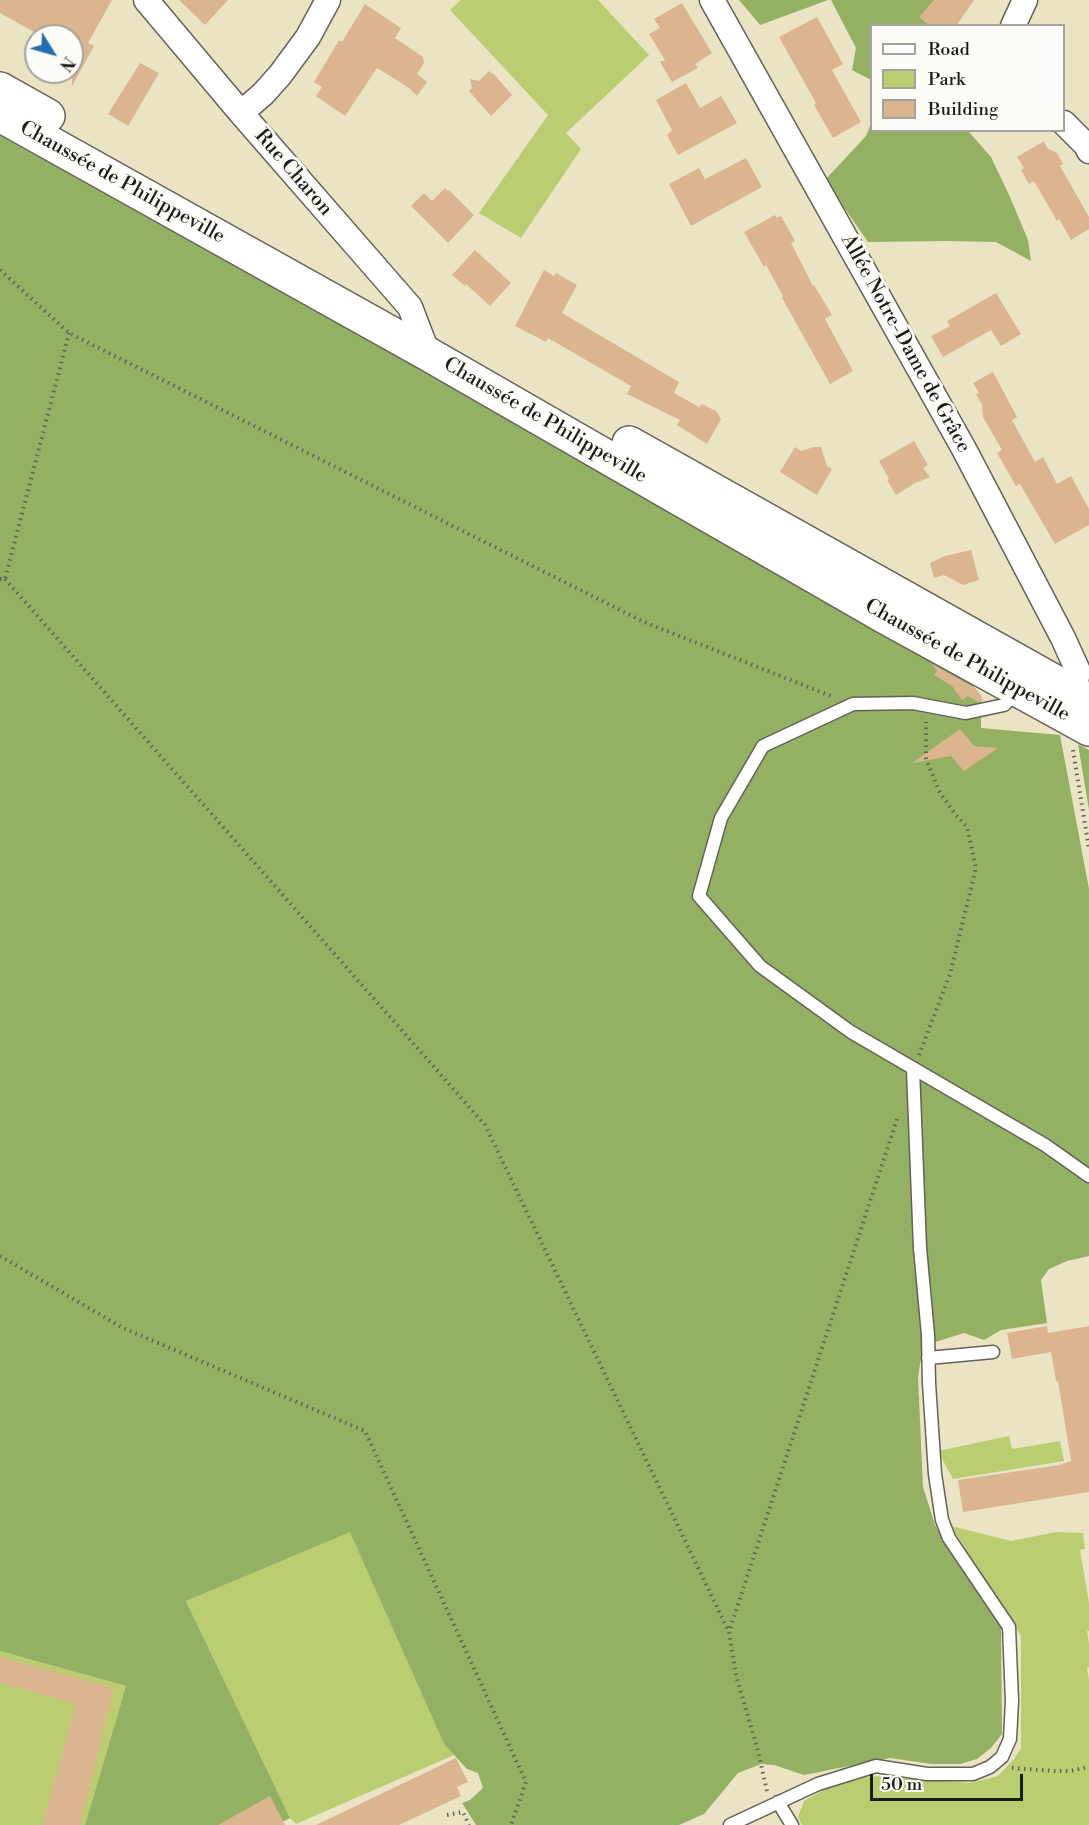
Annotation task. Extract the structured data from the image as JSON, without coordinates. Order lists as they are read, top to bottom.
{
  "streets": {
    "main road": ["Chaussée de Philippeville"],
    "street": ["Rue Charon", "Allée Notre-Dame de Grâce"]
  },
  "crossings": [
    ["Rue Charon", "Chaussée de Philippeville"],
    ["Chaussée de Philippeville", "Allée Notre-Dame de Grâce"]
  ],
  "legend": ["Road", "Park", "Building"],
  "scale_bar": "50 m",
  "north": "bottom right"
}
